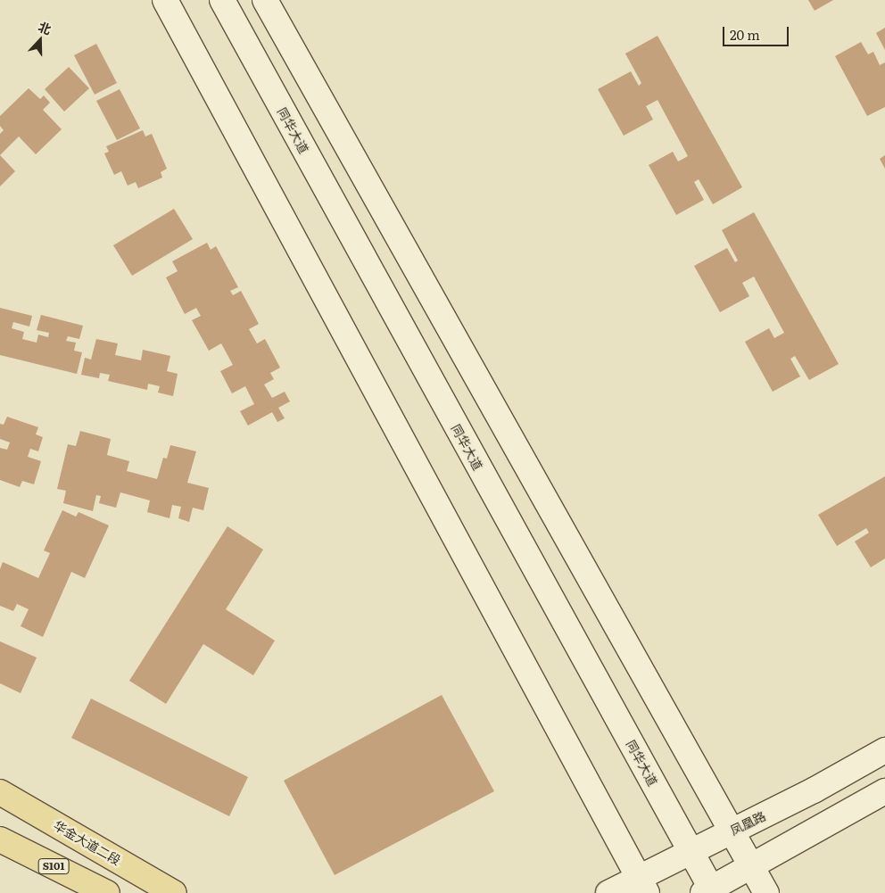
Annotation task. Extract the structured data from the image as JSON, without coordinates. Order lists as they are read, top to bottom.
{
  "streets": {
    "main road": [
      "同华大道",
      "凤凰路",
      "华金大道二段",
      "S101"
    ]
  },
  "scale_bar": "20 m",
  "north": "top"
}
